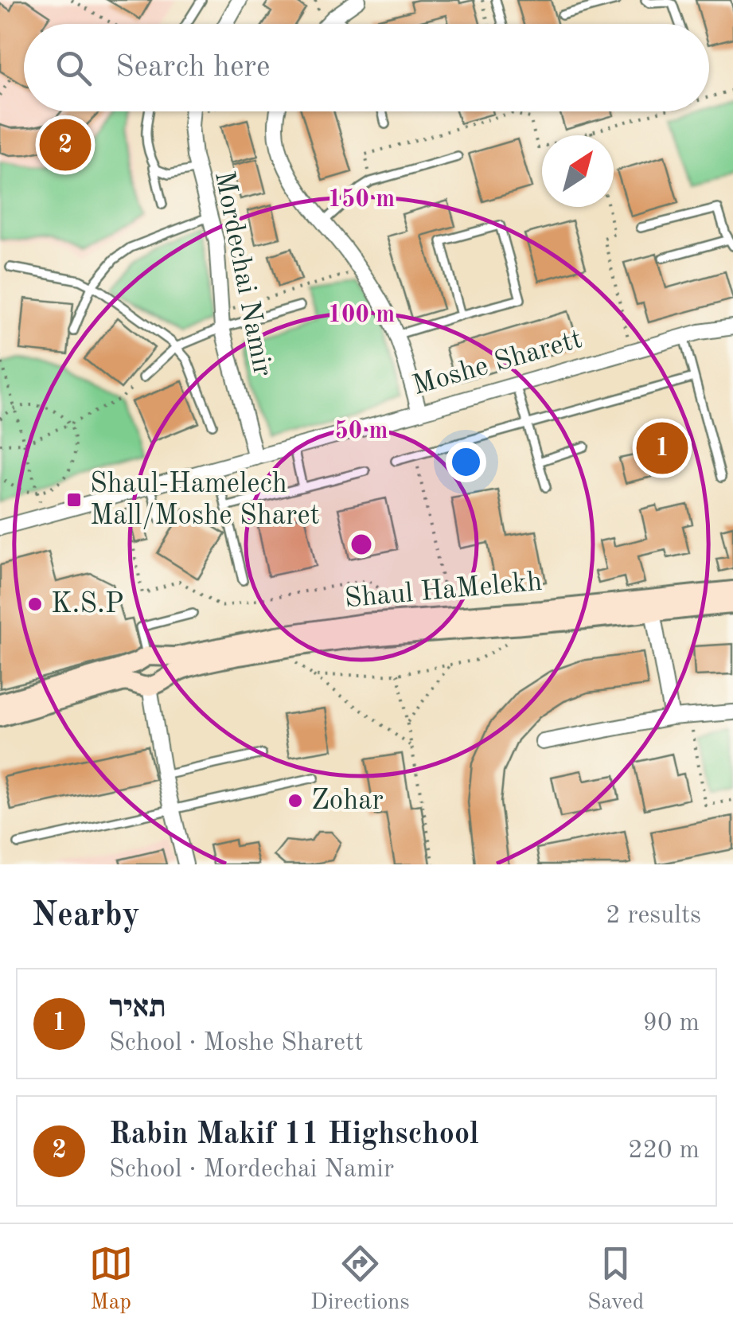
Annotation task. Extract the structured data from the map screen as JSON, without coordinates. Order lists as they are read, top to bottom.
{
  "streets": {
    "street": ["Mordechai Namir", "Moshe Sharett", "Shaul HaMelekh"]
  },
  "crossings": [
    ["Mordechai Namir", "Moshe Sharett"]
  ],
  "places": {
    "transit": ["Shaul-Hamelech Mall/Moshe Sharet"],
    "other": ["K.S.P", "Zohar"]
  },
  "north": "top right",
  "page": {
    "search": "Search here",
    "pins": ["2", "1"],
    "heading": ["Nearby", "2 results"],
    "list": [
      {
        "mark": "1",
        "name": "תאיר",
        "note": "School · Moshe Sharett",
        "value": "90 m"
      },
      {
        "mark": "2",
        "name": "Rabin Makif 11 Highschool",
        "note": "School · Mordechai Namir",
        "value": "220 m"
      }
    ],
    "nav": ["Map", "Directions", "Saved"]
  },
  "rings": ["150 m", "100 m", "50 m"]
}
